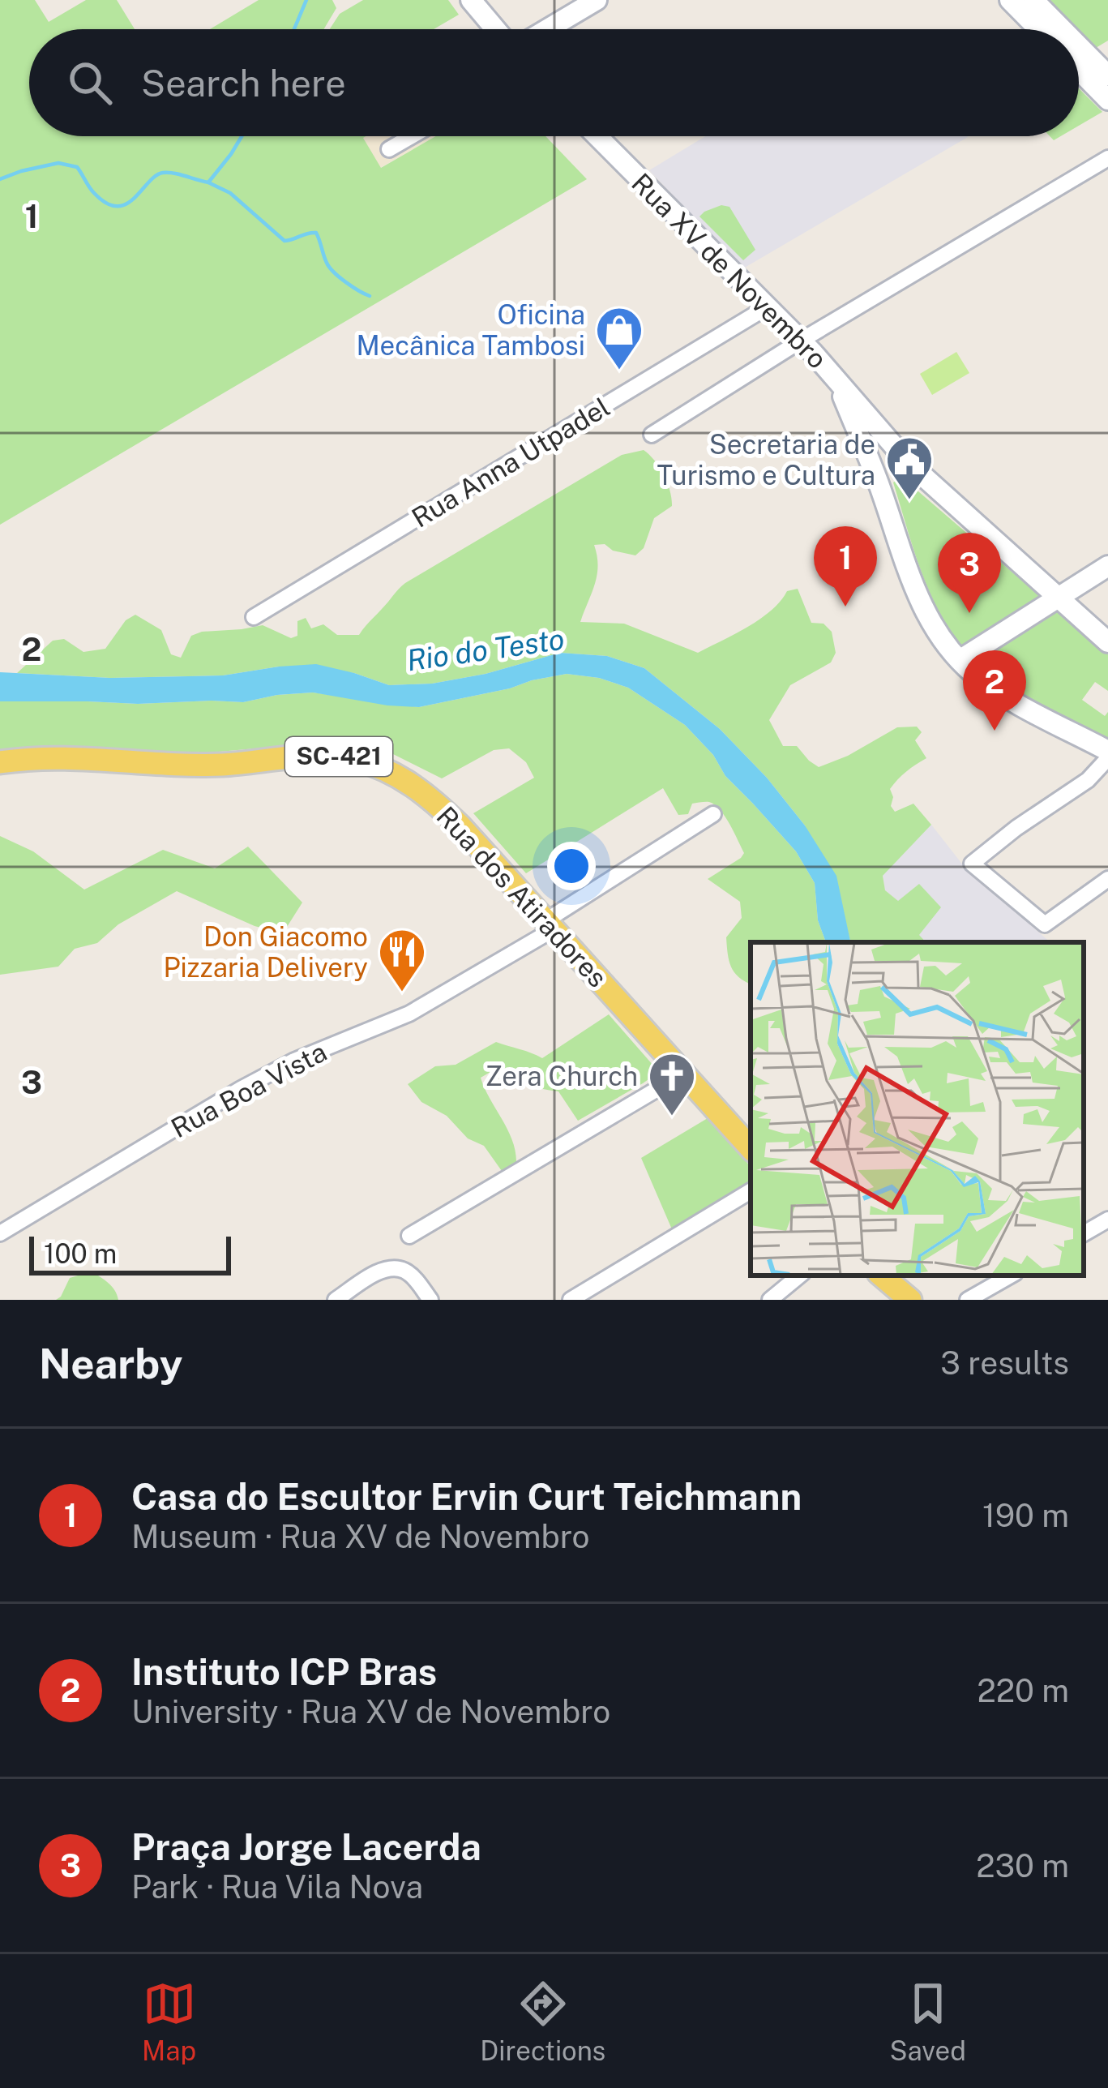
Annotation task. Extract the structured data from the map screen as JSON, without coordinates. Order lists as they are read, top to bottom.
{
  "streets": {
    "main road": ["Rua XV de Novembro", "SC-421", "Rua dos Atiradores"],
    "street": ["Rua Anna Utpadel", "Rua Boa Vista"]
  },
  "crossings": [
    ["Rua XV de Novembro", "Rua Anna Utpadel"],
    ["Rua dos Atiradores", "Rua Boa Vista"]
  ],
  "water": ["Rio do Testo"],
  "places": {
    "shop": ["Oficina Mecânica Tambosi"],
    "public building": ["Secretaria de Turismo e Cultura"],
    "restaurant": ["Don Giacomo Pizzaria Delivery"],
    "church": ["Zera Church"]
  },
  "scale_bar": "100 m",
  "page": {
    "search": "Search here",
    "pins": ["1", "3", "2"],
    "scale": "100 m",
    "heading": ["Nearby", "3 results"],
    "list": [
      {
        "mark": "1",
        "name": "Casa do Escultor Ervin Curt Teichmann",
        "note": "Museum · Rua XV de Novembro",
        "value": "190 m"
      },
      {
        "mark": "2",
        "name": "Instituto ICP Bras",
        "note": "University · Rua XV de Novembro",
        "value": "220 m"
      },
      {
        "mark": "3",
        "name": "Praça Jorge Lacerda",
        "note": "Park · Rua Vila Nova",
        "value": "230 m"
      }
    ],
    "nav": ["Map", "Directions", "Saved"]
  },
  "grid": {
    "rows": ["1", "2", "3"]
  }
}
